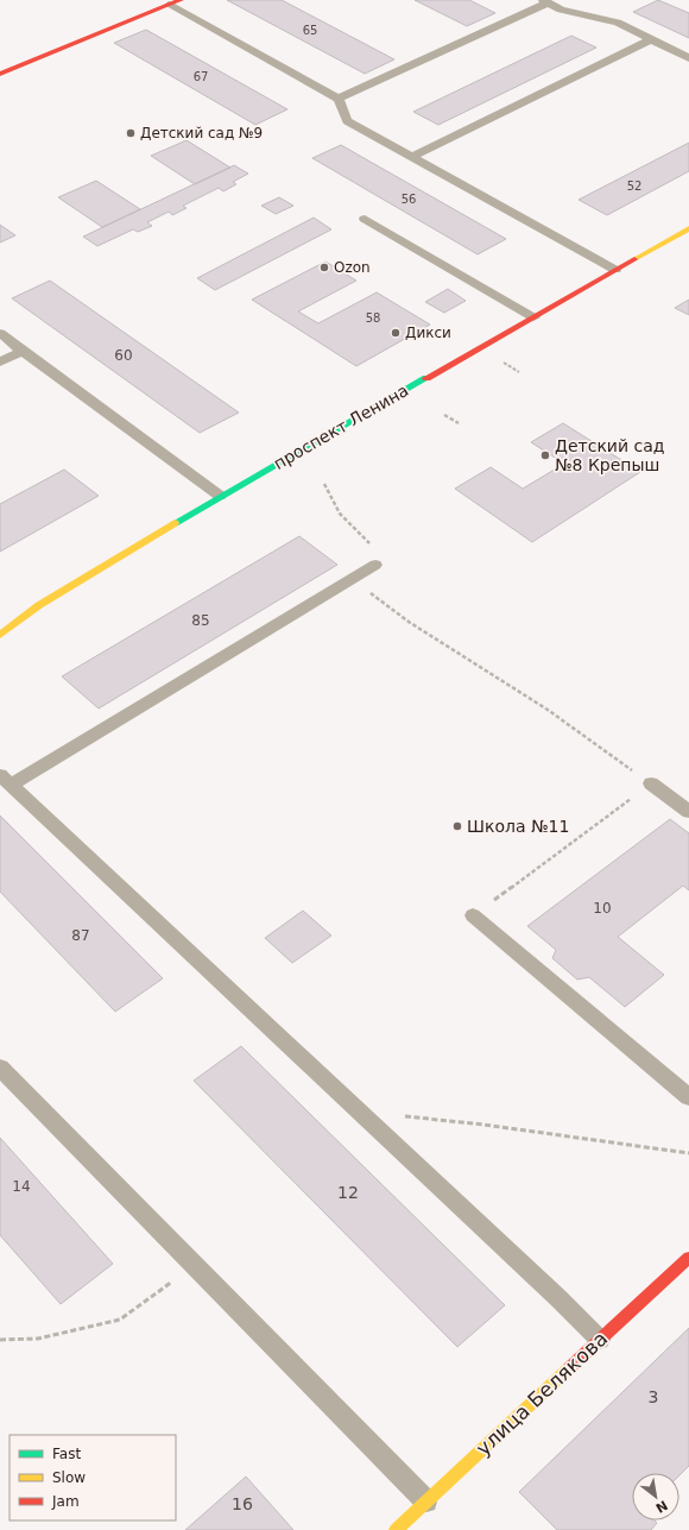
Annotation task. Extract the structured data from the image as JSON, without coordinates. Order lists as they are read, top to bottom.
{
  "streets": {
    "street": ["проспект Ленина", "улица Белякова"]
  },
  "places": [
    "Детский сад №9",
    "Ozon",
    "Дикси",
    "Детский сад №8 Крепыш",
    "Школа №11"
  ],
  "house_numbers": [
    "65",
    "67",
    "52",
    "56",
    "58",
    "60",
    "85",
    "10",
    "87",
    "14",
    "12",
    "3",
    "16"
  ],
  "legend": ["Fast", "Slow", "Jam"],
  "north": "bottom right"
}
